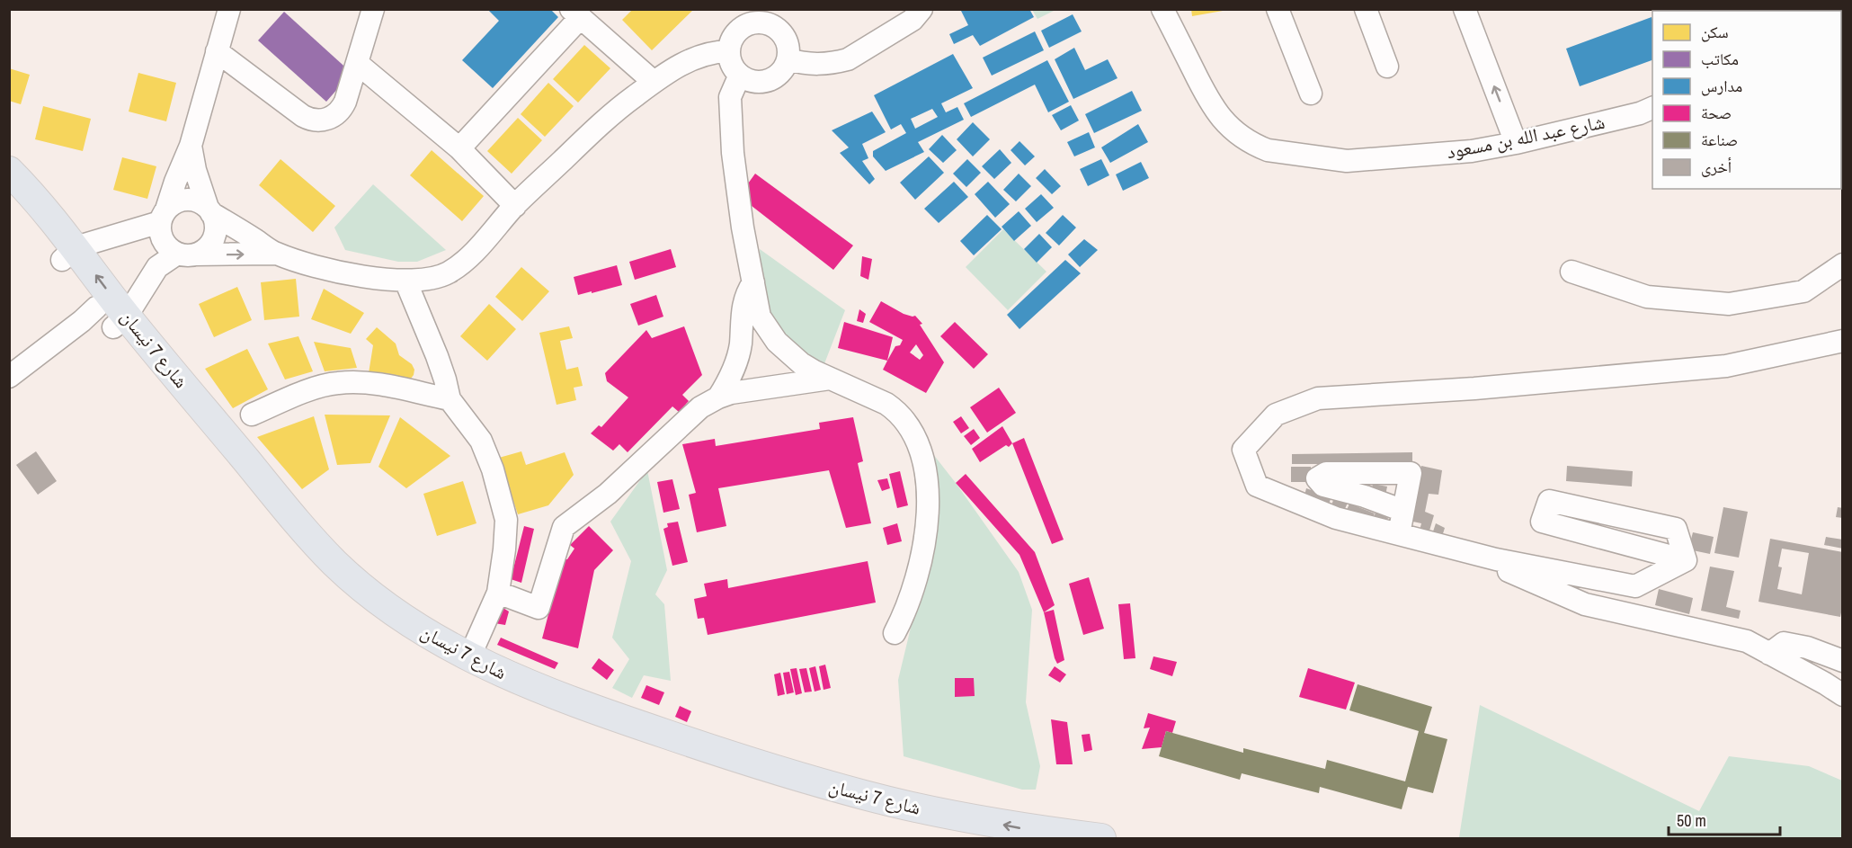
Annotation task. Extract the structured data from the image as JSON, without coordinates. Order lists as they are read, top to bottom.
{
  "streets": {
    "main road": ["شارع 7 نيسان"],
    "street": ["شارع عبد الله بن مسعود"]
  },
  "legend": [
    "سكن",
    "مكاتب",
    "مدارس",
    "صحة",
    "صناعة",
    "أخرى"
  ],
  "scale_bar": "50 m"
}
